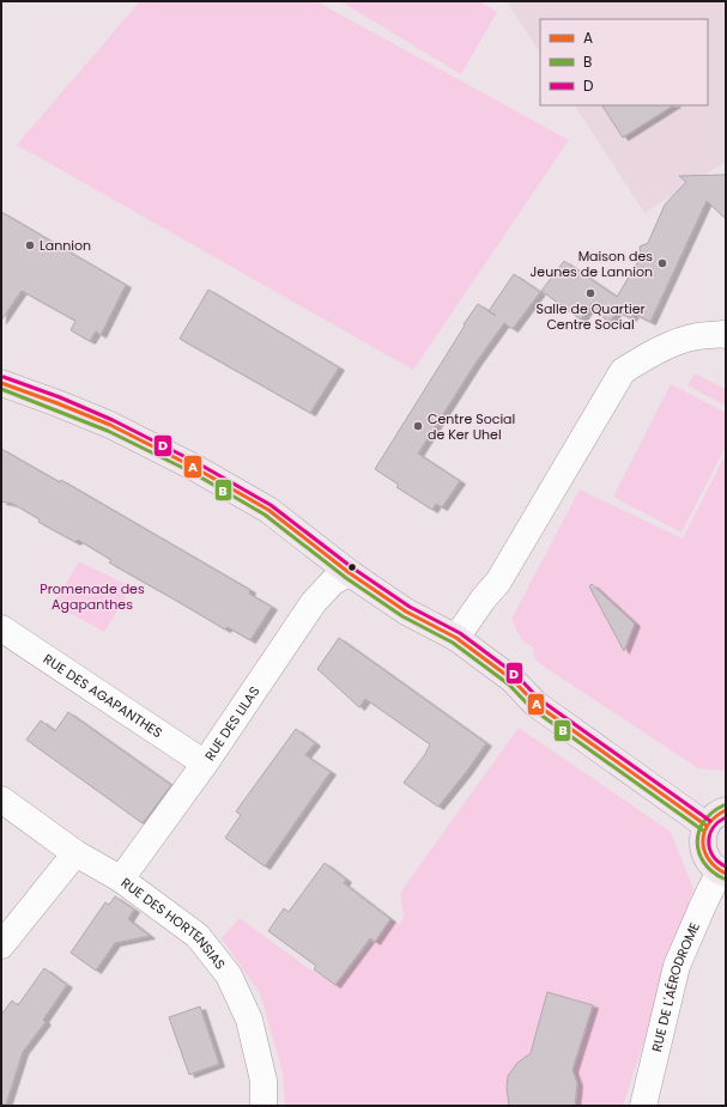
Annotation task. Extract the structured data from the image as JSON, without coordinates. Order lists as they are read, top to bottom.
{
  "streets": {
    "street": [
      "RUE DES AGAPANTHES",
      "RUE DES LILAS",
      "RUE DES HORTENSIAS",
      "RUE DE L'AÉRODROME"
    ]
  },
  "crossings": [
    ["RUE DES AGAPANTHES", "RUE DES LILAS"],
    ["RUE DES LILAS", "RUE DES HORTENSIAS"]
  ],
  "parks": ["Promenade des Agapanthes"],
  "places": [
    "Lannion",
    "Maison des Jeunes de Lannion",
    "Salle de Quartier Centre Social",
    "Centre Social de Ker Uhel"
  ],
  "lines": ["transit line D", "transit line A", "transit line B"],
  "legend": ["A", "B", "D"]
}
